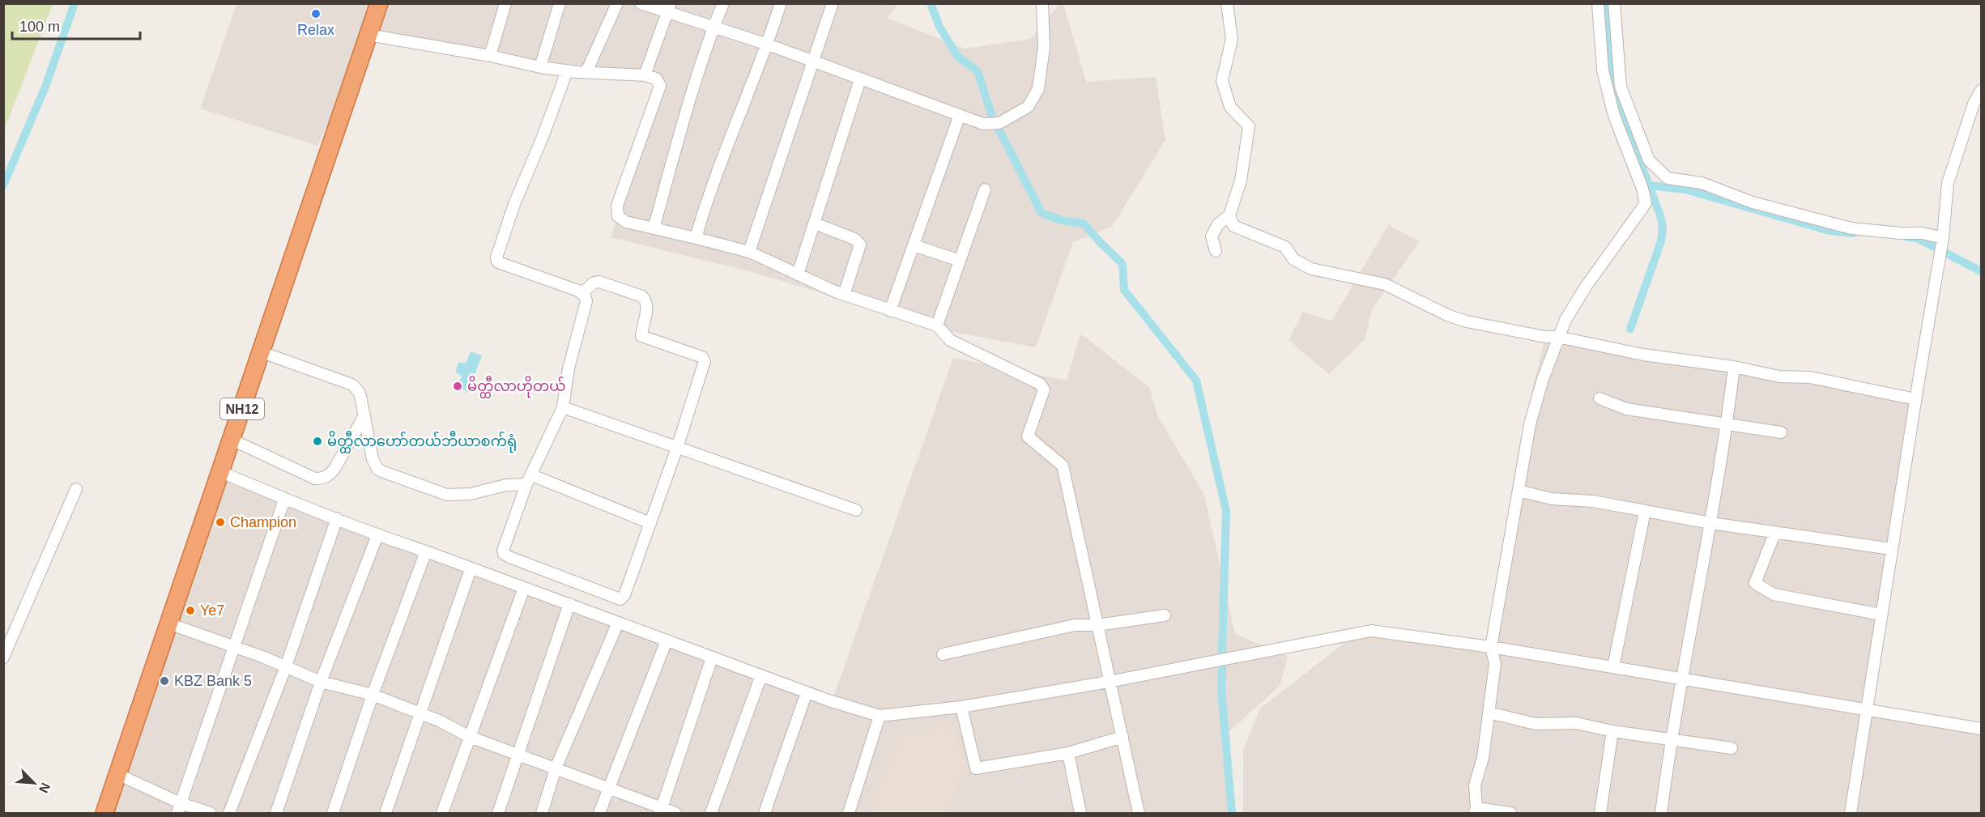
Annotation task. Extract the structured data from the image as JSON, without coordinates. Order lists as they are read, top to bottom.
{
  "streets": {
    "highway": ["NH12"]
  },
  "places": [
    "Relax",
    "မိတ္ထီလာဟိုတယ်",
    "မိတ္ထီလာဟော်တယ်ဘီယာစက်ရုံ",
    "Champion",
    "Ye7",
    "KBZ Bank 5"
  ],
  "scale_bar": "100 m",
  "north": "bottom right"
}
